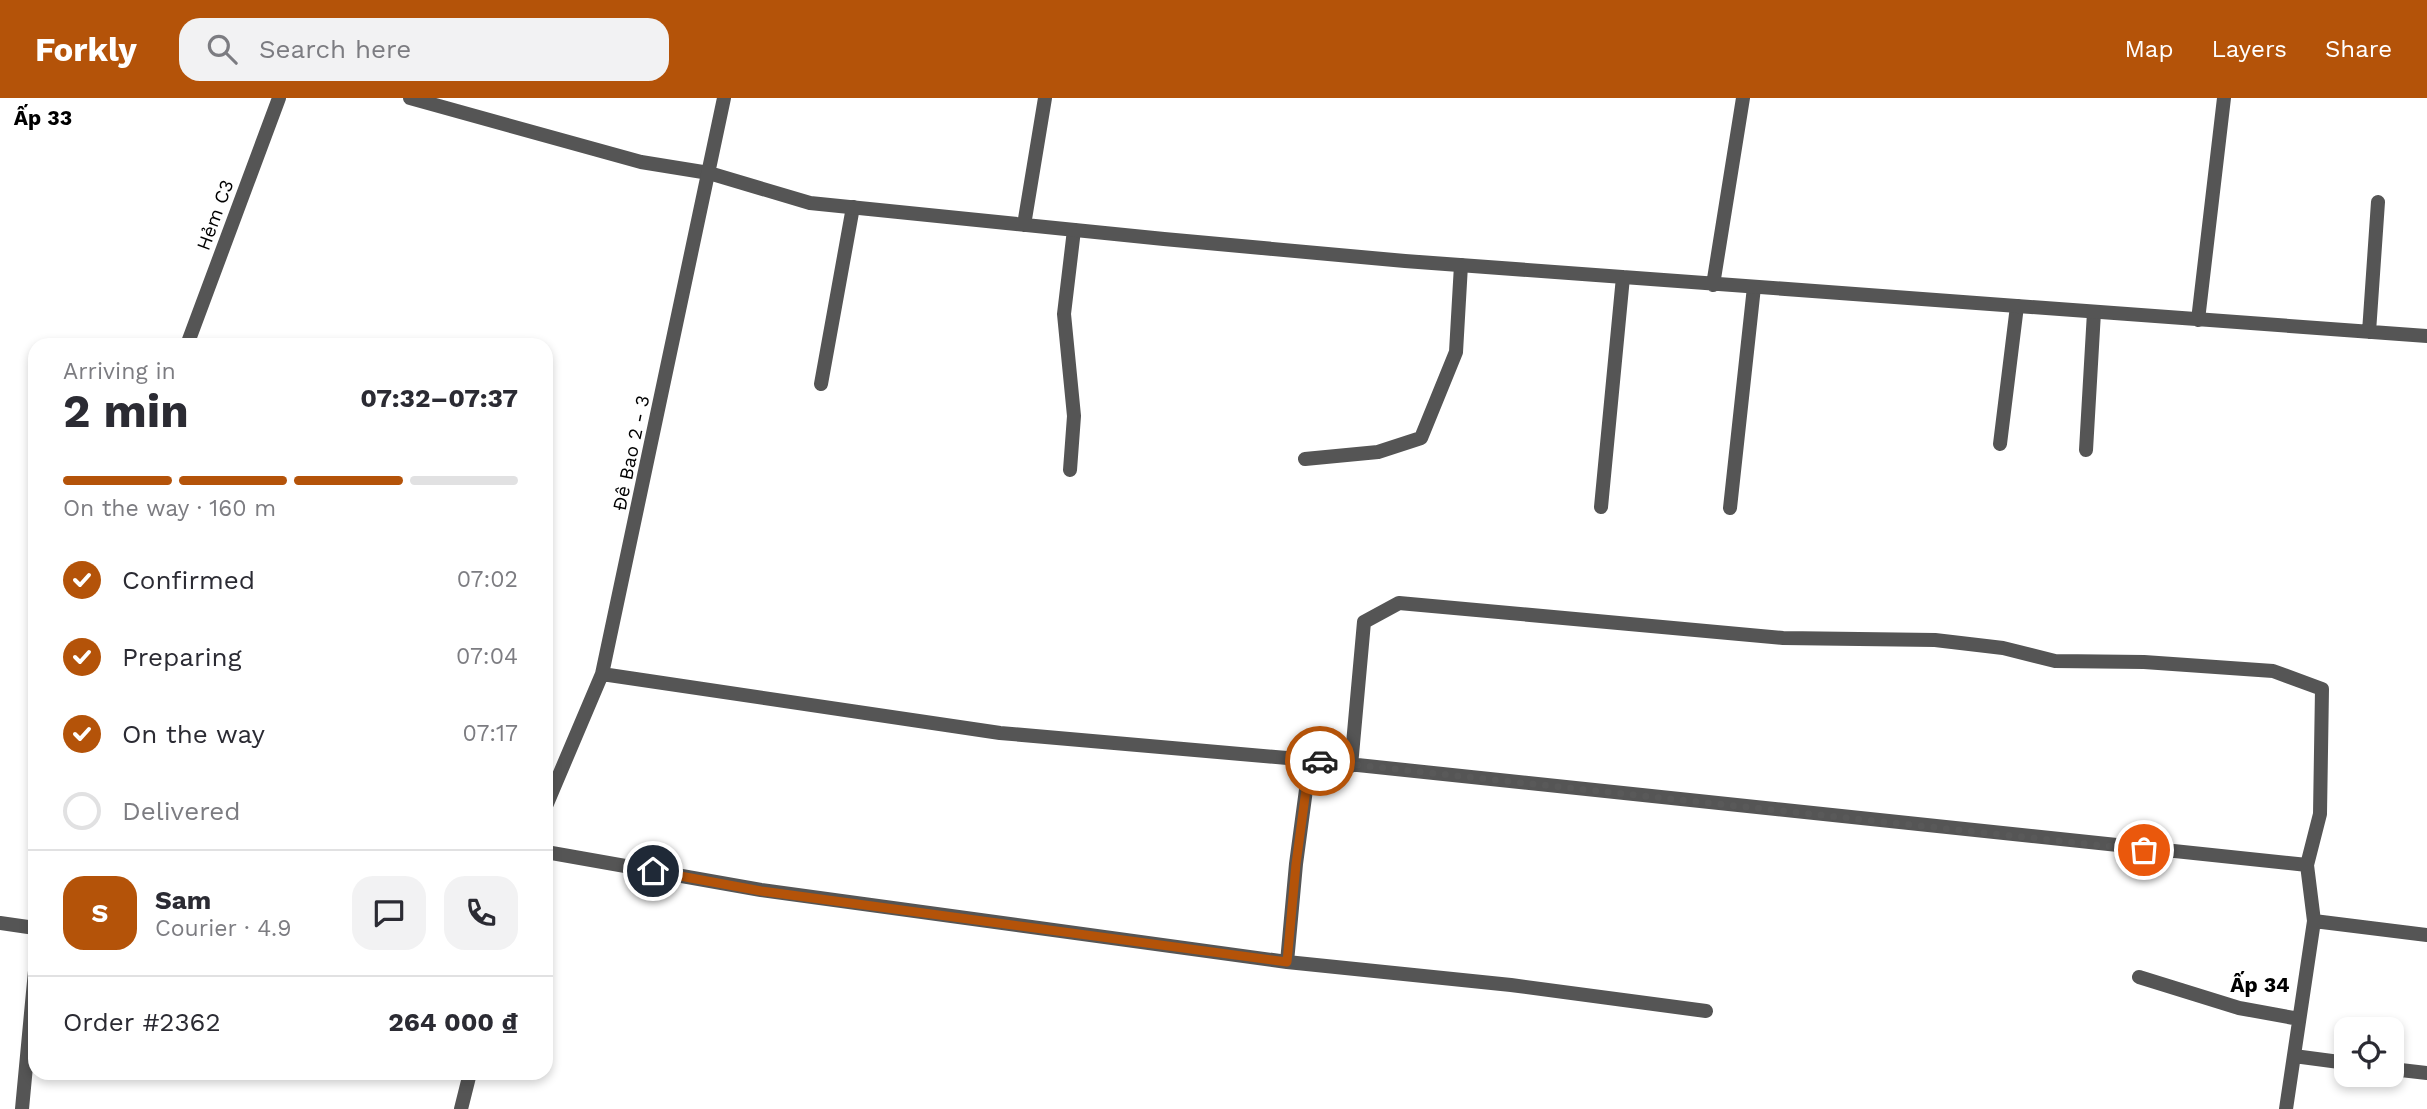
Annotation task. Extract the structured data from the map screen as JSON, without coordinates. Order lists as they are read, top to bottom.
{
  "streets": {
    "street": ["Hẻm C3", "Đê Bao 2 - 3"]
  },
  "districts": ["Ấp 33", "Ấp 34"],
  "page": {
    "header": "Forkly",
    "search": "Search here",
    "nav": ["Map", "Layers", "Share"],
    "heading": ["2 min", "Arriving in", "07:32–07:37"],
    "panel": [
      "Sam",
      "Courier · 4.9",
      "Order #2362",
      "264 000 ₫"
    ],
    "bar": "On the way · 160 m",
    "list": [
      ["Confirmed", "07:02"],
      ["Preparing", "07:04"],
      ["On the way", "07:17"],
      "Delivered"
    ],
    "round": "S"
  }
}
